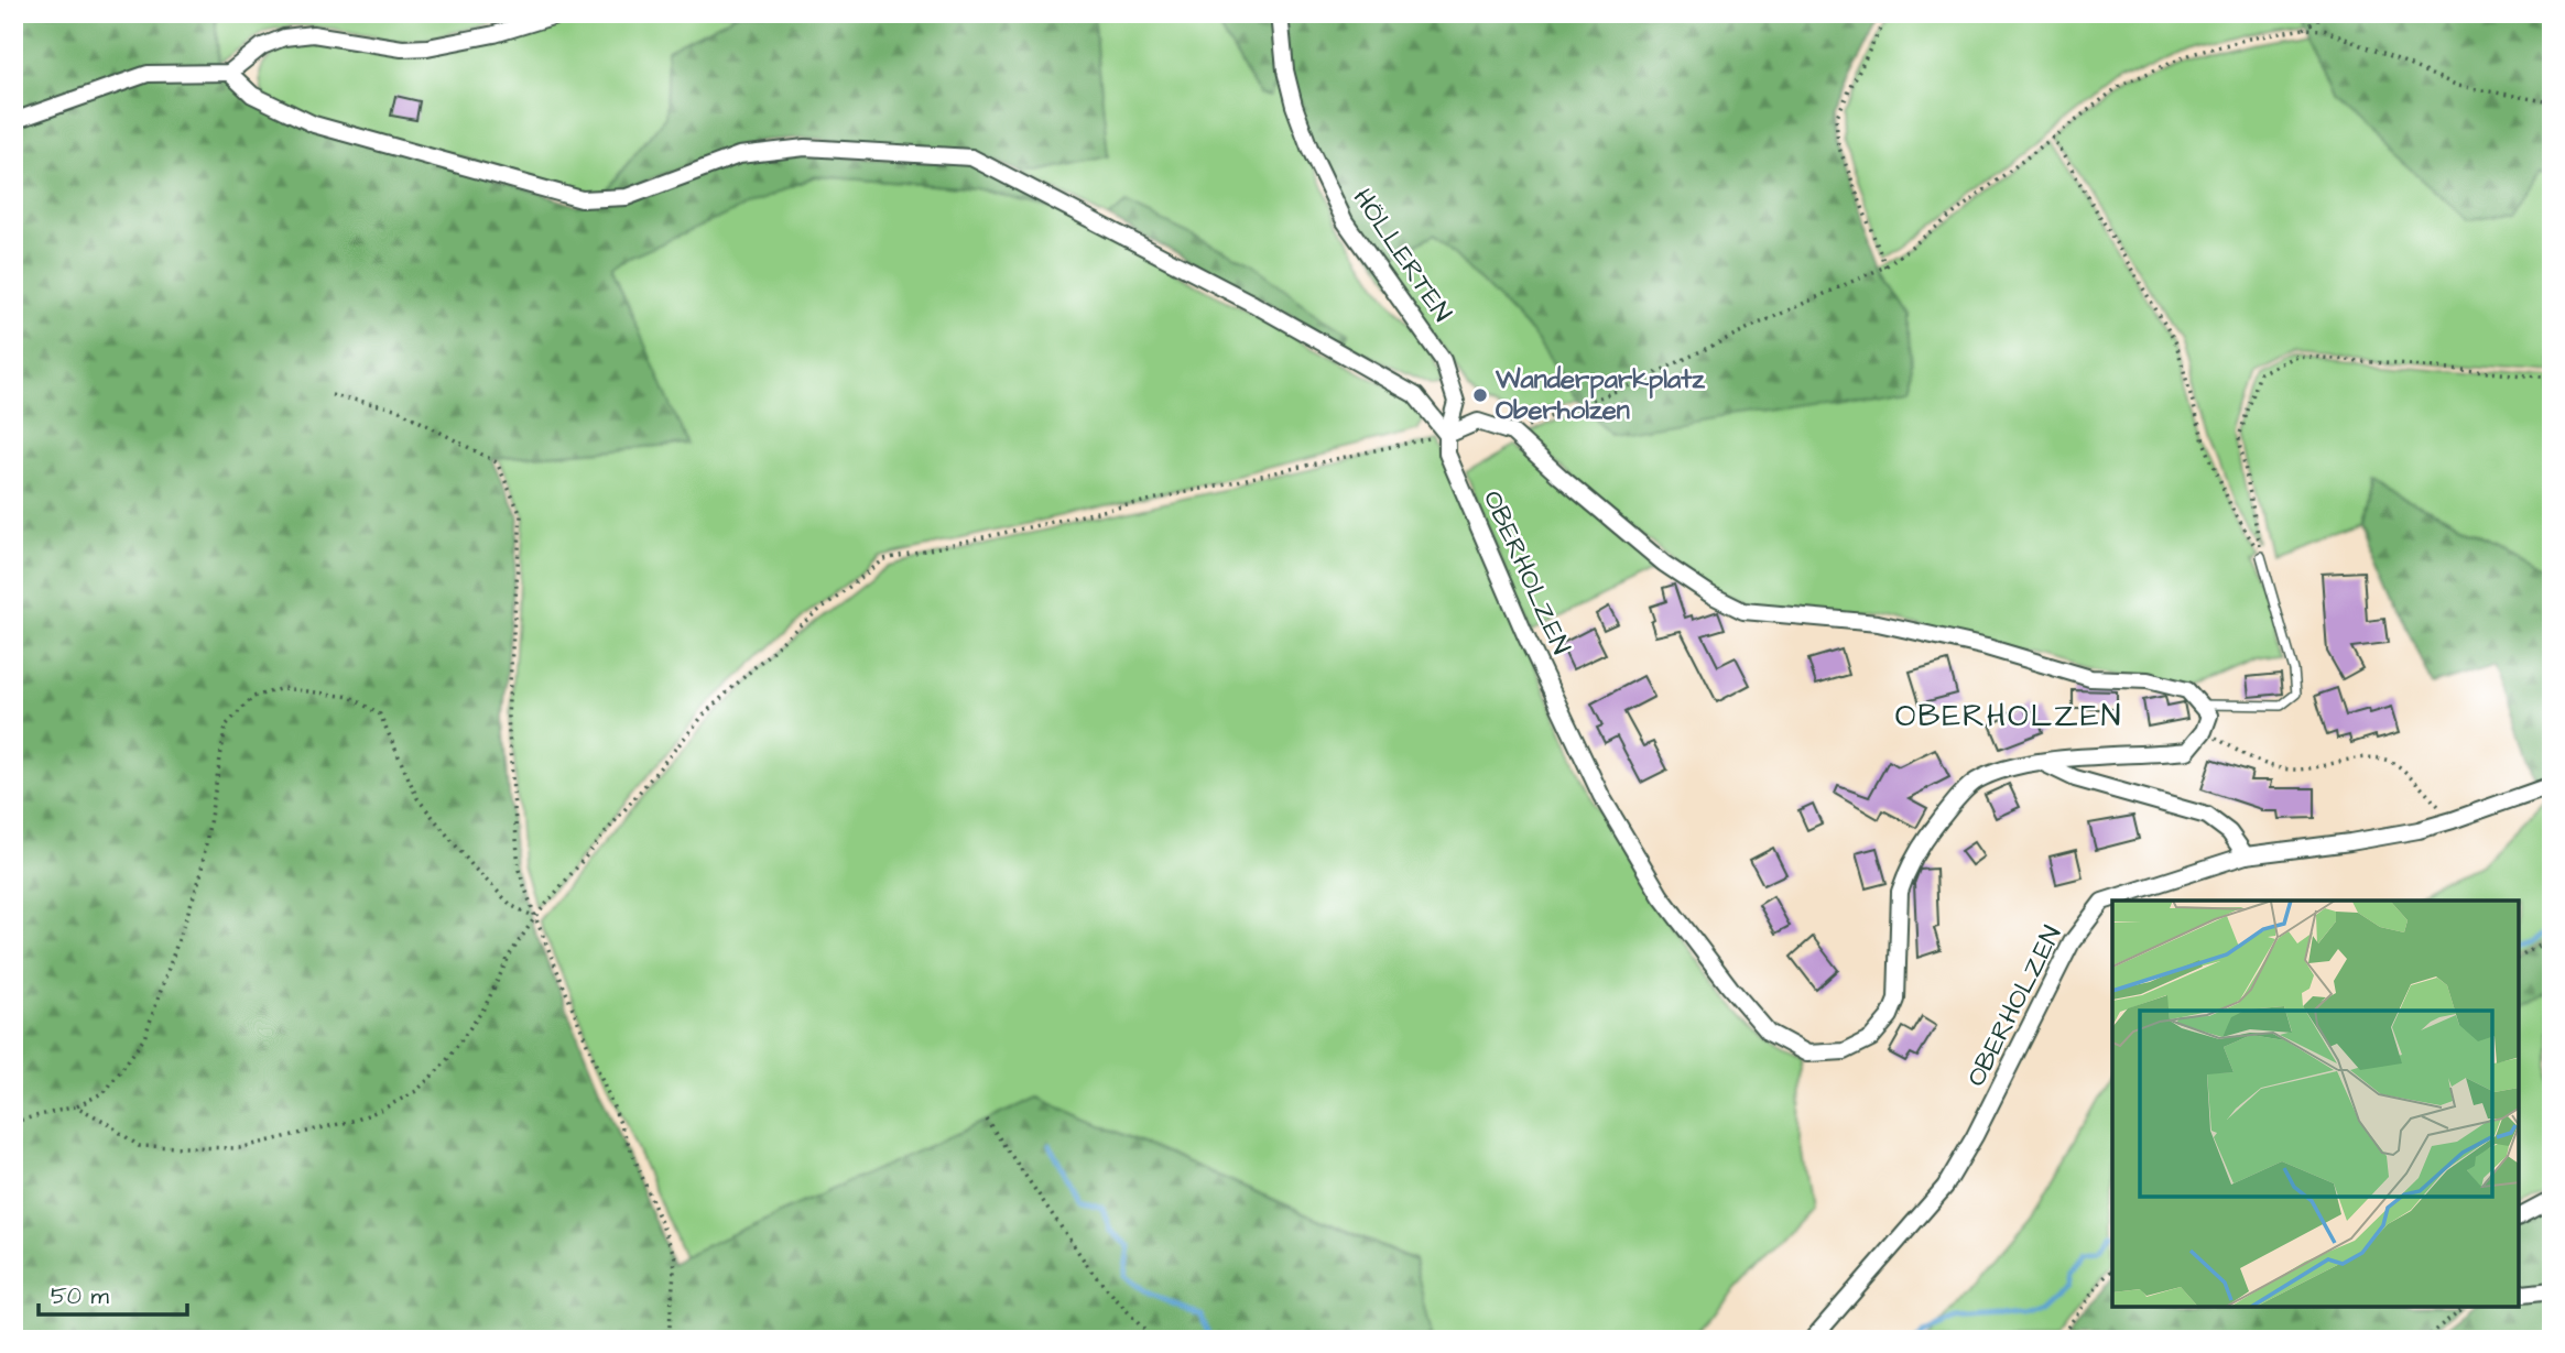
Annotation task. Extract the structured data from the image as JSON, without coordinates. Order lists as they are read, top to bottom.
{
  "streets": {
    "street": ["HÖLLERTEN", "OBERHOLZEN"]
  },
  "crossings": [
    ["HÖLLERTEN", "OBERHOLZEN"]
  ],
  "districts": ["OBERHOLZEN"],
  "places": ["Wanderparkplatz Oberholzen"],
  "scale_bar": "50 m"
}
